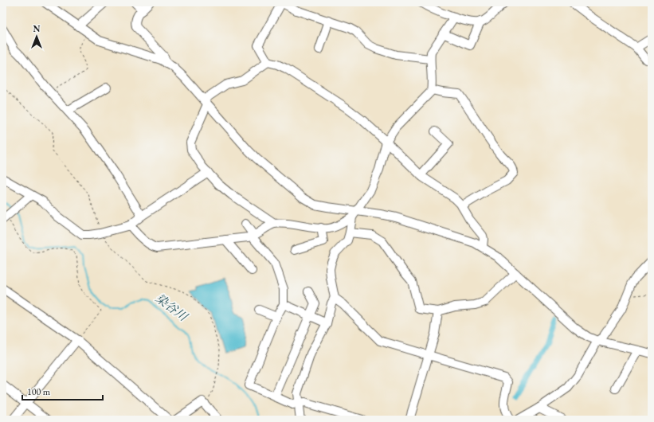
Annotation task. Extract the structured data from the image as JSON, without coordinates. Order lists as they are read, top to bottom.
{
  "water": ["染谷川"],
  "scale_bar": "100 m",
  "north": "top"
}
